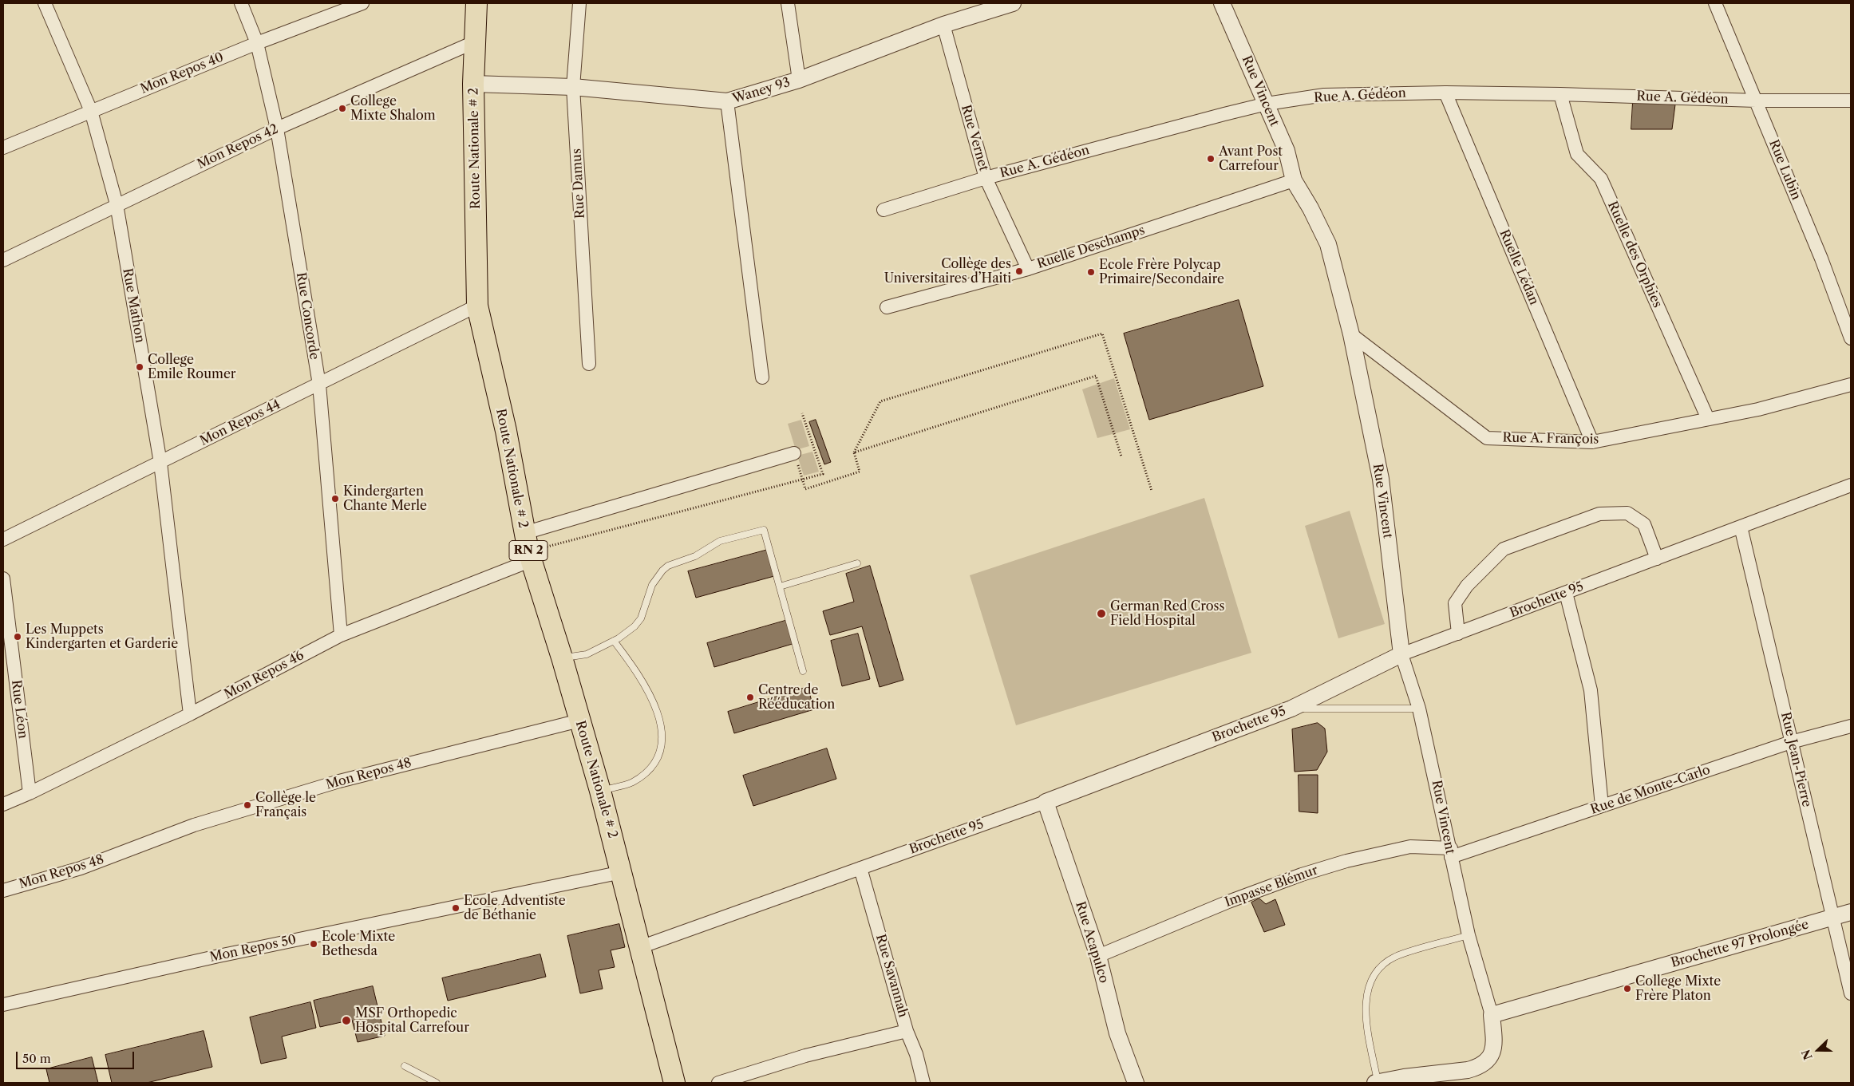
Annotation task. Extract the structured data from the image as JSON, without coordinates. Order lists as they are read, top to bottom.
{
  "streets": {
    "main road": ["Route Nationale # 2", "RN 2"],
    "street": [
      "Mon Repos 40",
      "Waney 93",
      "Rue Vincent",
      "Rue A. Gédéon",
      "Rue Vernet",
      "Mon Repos 42",
      "Rue Lubin",
      "Rue Damus",
      "Ruelle Deschamps",
      "Ruelle des Orphies",
      "Ruelle Lédan",
      "Rue Mathon",
      "Rue Concorde",
      "Mon Repos 44",
      "Rue A. François",
      "Brochette 95",
      "Mon Repos 46",
      "Rue Léon",
      "Rue Jean-Pierre",
      "Mon Repos 48",
      "Rue de Monte-Carlo",
      "Impasse Blémur",
      "Rue Acapulco",
      "Brochette 97 Prolongée",
      "Mon Repos 50",
      "Rue Savannah"
    ]
  },
  "crossings": [
    ["Mon Repos 40", "Rue Mathon"],
    ["Mon Repos 40", "Rue Concorde"],
    ["Waney 93", "Rue Vernet"],
    ["Waney 93", "Route Nationale # 2"],
    ["Waney 93", "Rue Damus"],
    ["Rue Vincent", "Rue A. Gédéon"],
    ["Rue Vincent", "Ruelle Deschamps"],
    ["Rue Vincent", "Rue A. François"],
    ["Rue Vincent", "Brochette 95"],
    ["Rue Vincent", "Rue de Monte-Carlo"],
    ["Rue Vincent", "Impasse Blémur"],
    ["Rue Vincent", "Brochette 97 Prolongée"],
    ["Rue A. Gédéon", "Rue Vernet"],
    ["Rue A. Gédéon", "Rue Lubin"],
    ["Rue A. Gédéon", "Ruelle des Orphies"],
    ["Rue A. Gédéon", "Ruelle Lédan"],
    ["Rue Vernet", "Ruelle Deschamps"],
    ["Mon Repos 42", "Route Nationale # 2"],
    ["Mon Repos 42", "Rue Mathon"],
    ["Mon Repos 42", "Rue Concorde"],
    ["Route Nationale # 2", "Mon Repos 44"],
    ["Route Nationale # 2", "Brochette 95"],
    ["Route Nationale # 2", "Mon Repos 46"],
    ["Route Nationale # 2", "Mon Repos 48"],
    ["Route Nationale # 2", "Mon Repos 50"],
    ["Ruelle des Orphies", "Rue A. François"],
    ["Ruelle Lédan", "Rue A. François"],
    ["Rue Mathon", "Mon Repos 44"],
    ["Rue Mathon", "Mon Repos 46"],
    ["Rue Concorde", "Mon Repos 44"],
    ["Rue Concorde", "Mon Repos 46"],
    ["Brochette 95", "Rue Jean-Pierre"],
    ["Brochette 95", "Rue Acapulco"],
    ["Brochette 95", "Rue Savannah"],
    ["Mon Repos 46", "Rue Léon"],
    ["Rue Jean-Pierre", "Rue de Monte-Carlo"],
    ["Rue Jean-Pierre", "Brochette 97 Prolongée"],
    ["Rue de Monte-Carlo", "Impasse Blémur"],
    ["Impasse Blémur", "Rue Acapulco"]
  ],
  "places": [
    "College Mixte Shalom",
    "Avant Post Carrefour",
    "Collège des Universitaires d’Haiti",
    "Ecole Frère Polycap Primaire/Secondaire",
    "College Emile Roumer",
    "Kindergarten Chante Merle",
    "German Red Cross Field Hospital",
    "Les Muppets Kindergarten et Garderie",
    "Centre de Rééducation",
    "Collège le Français",
    "Ecole Adventiste de Béthanie",
    "Ecole Mixte Bethesda",
    "College Mixte Frère Platon",
    "MSF Orthopedic Hospital Carrefour"
  ],
  "scale_bar": "50 m",
  "north": "left"
}
